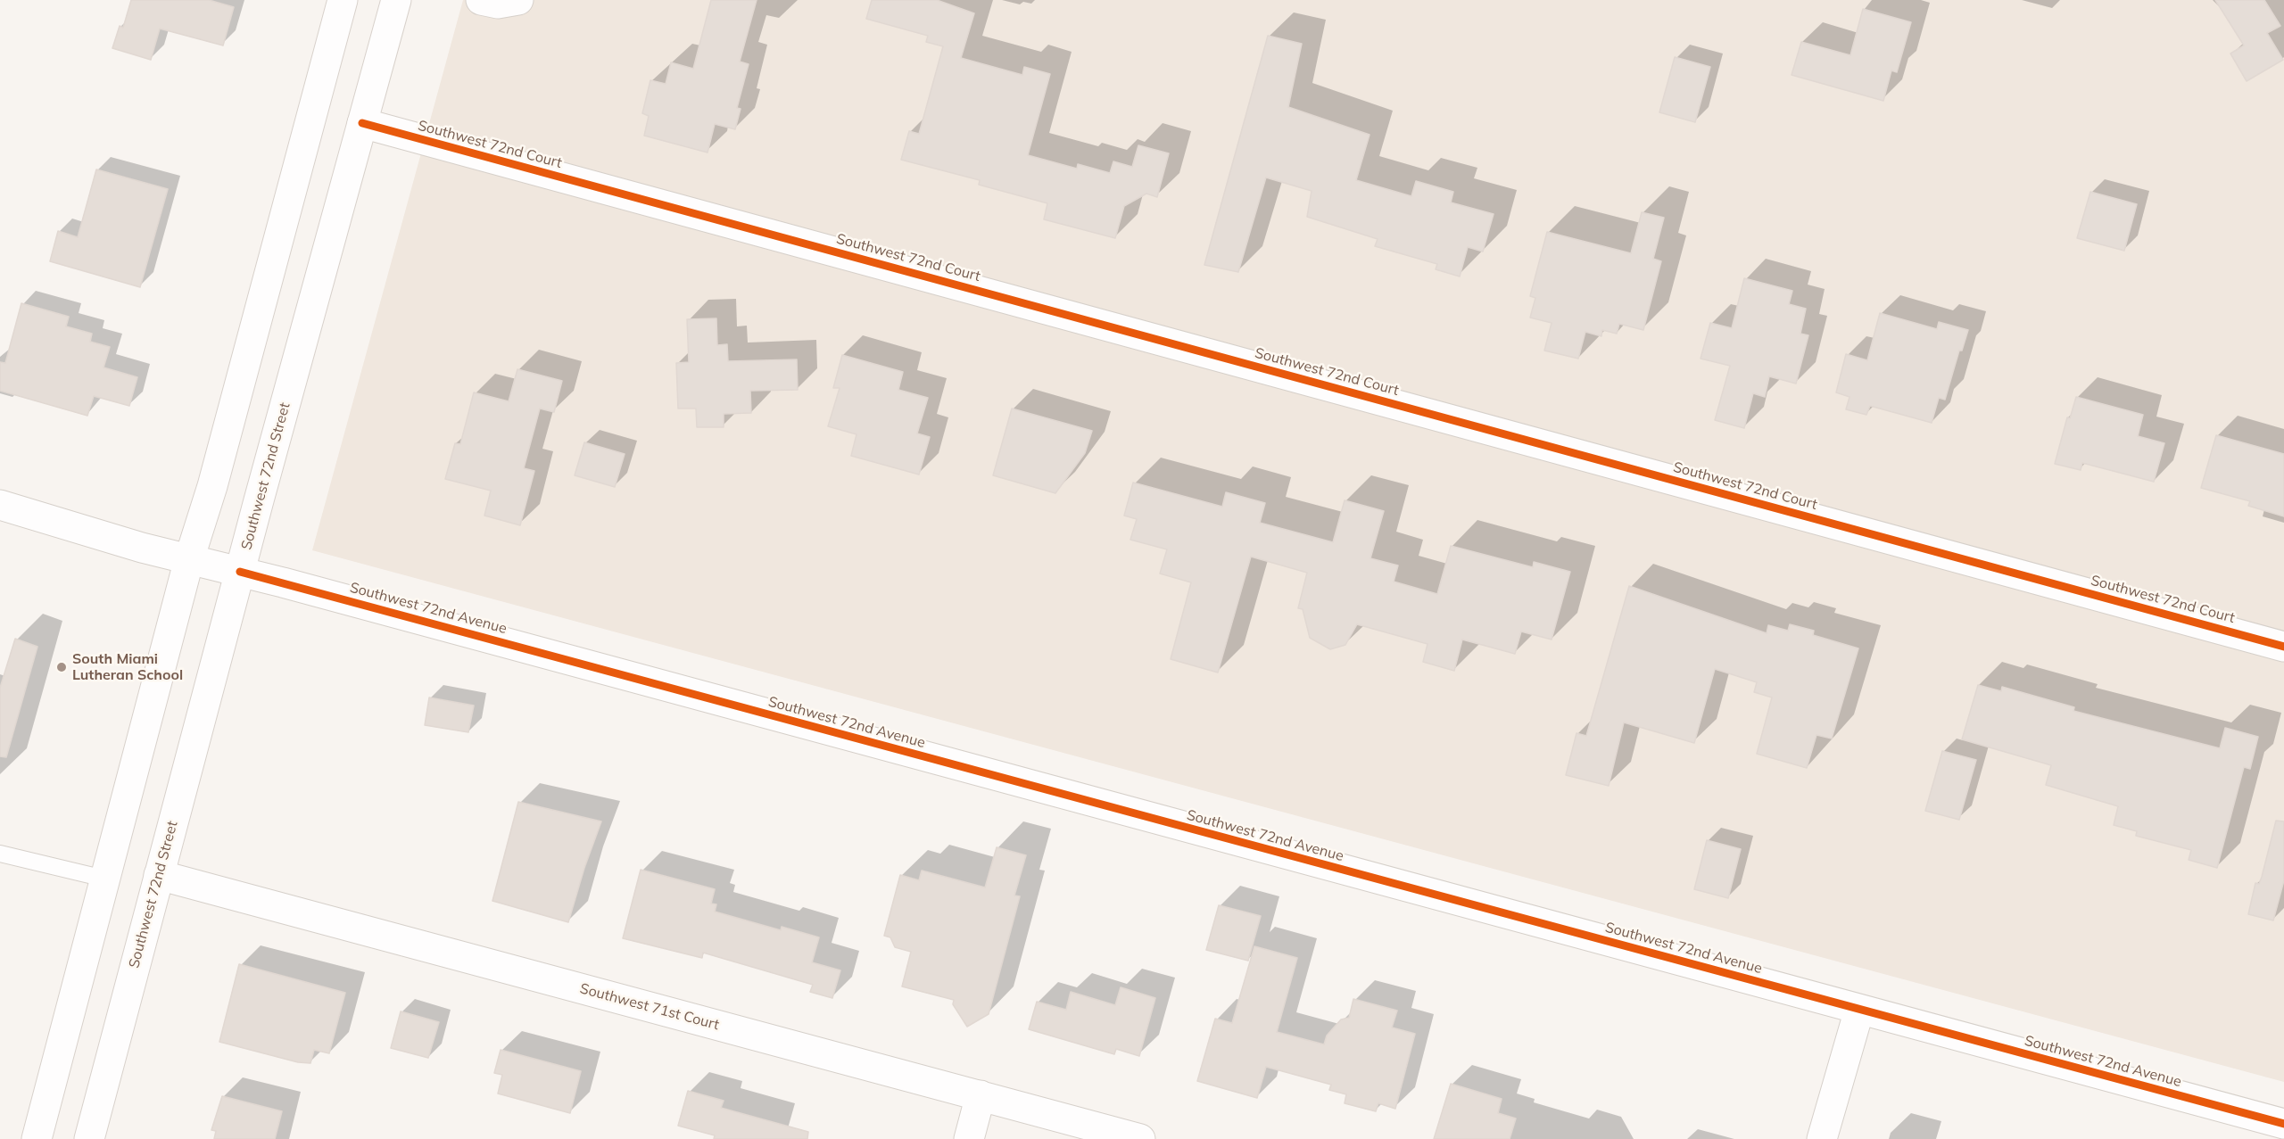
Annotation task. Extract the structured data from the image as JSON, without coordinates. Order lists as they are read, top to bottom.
{
  "streets": {
    "street": [
      "Southwest 72nd Court",
      "Southwest 72nd Street",
      "Southwest 72nd Avenue",
      "Southwest 71st Court"
    ]
  },
  "crossings": [
    ["Southwest 72nd Court", "Southwest 72nd Street"],
    ["Southwest 72nd Street", "Southwest 72nd Avenue"],
    ["Southwest 72nd Street", "Southwest 71st Court"]
  ],
  "places": ["South Miami Lutheran School"]
}
